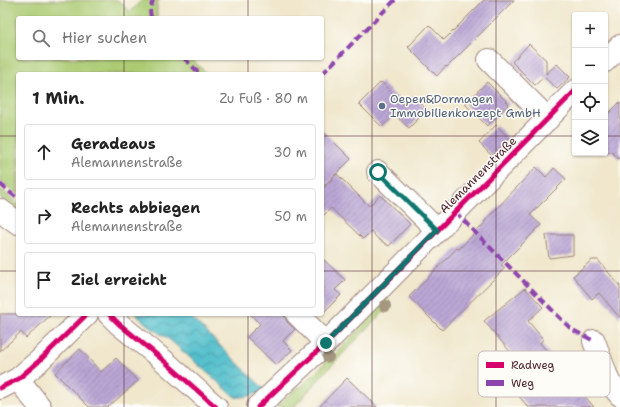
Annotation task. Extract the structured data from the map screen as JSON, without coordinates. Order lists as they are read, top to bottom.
{
  "streets": {
    "street": ["Alemannenstraße"]
  },
  "places": ["Oepen&Dormagen Immobilienkonzept GmbH"],
  "legend": ["Radweg", "Weg"],
  "page": {
    "map_buttons": ["+", "−"],
    "search": "Hier suchen",
    "heading": ["1 Min.", "Zu Fuß · 80 m"],
    "list": [
      ["Geradeaus", "Alemannenstraße", "30 m"],
      ["Rechts abbiegen", "Alemannenstraße", "50 m"],
      "Ziel erreicht"
    ]
  }
}
